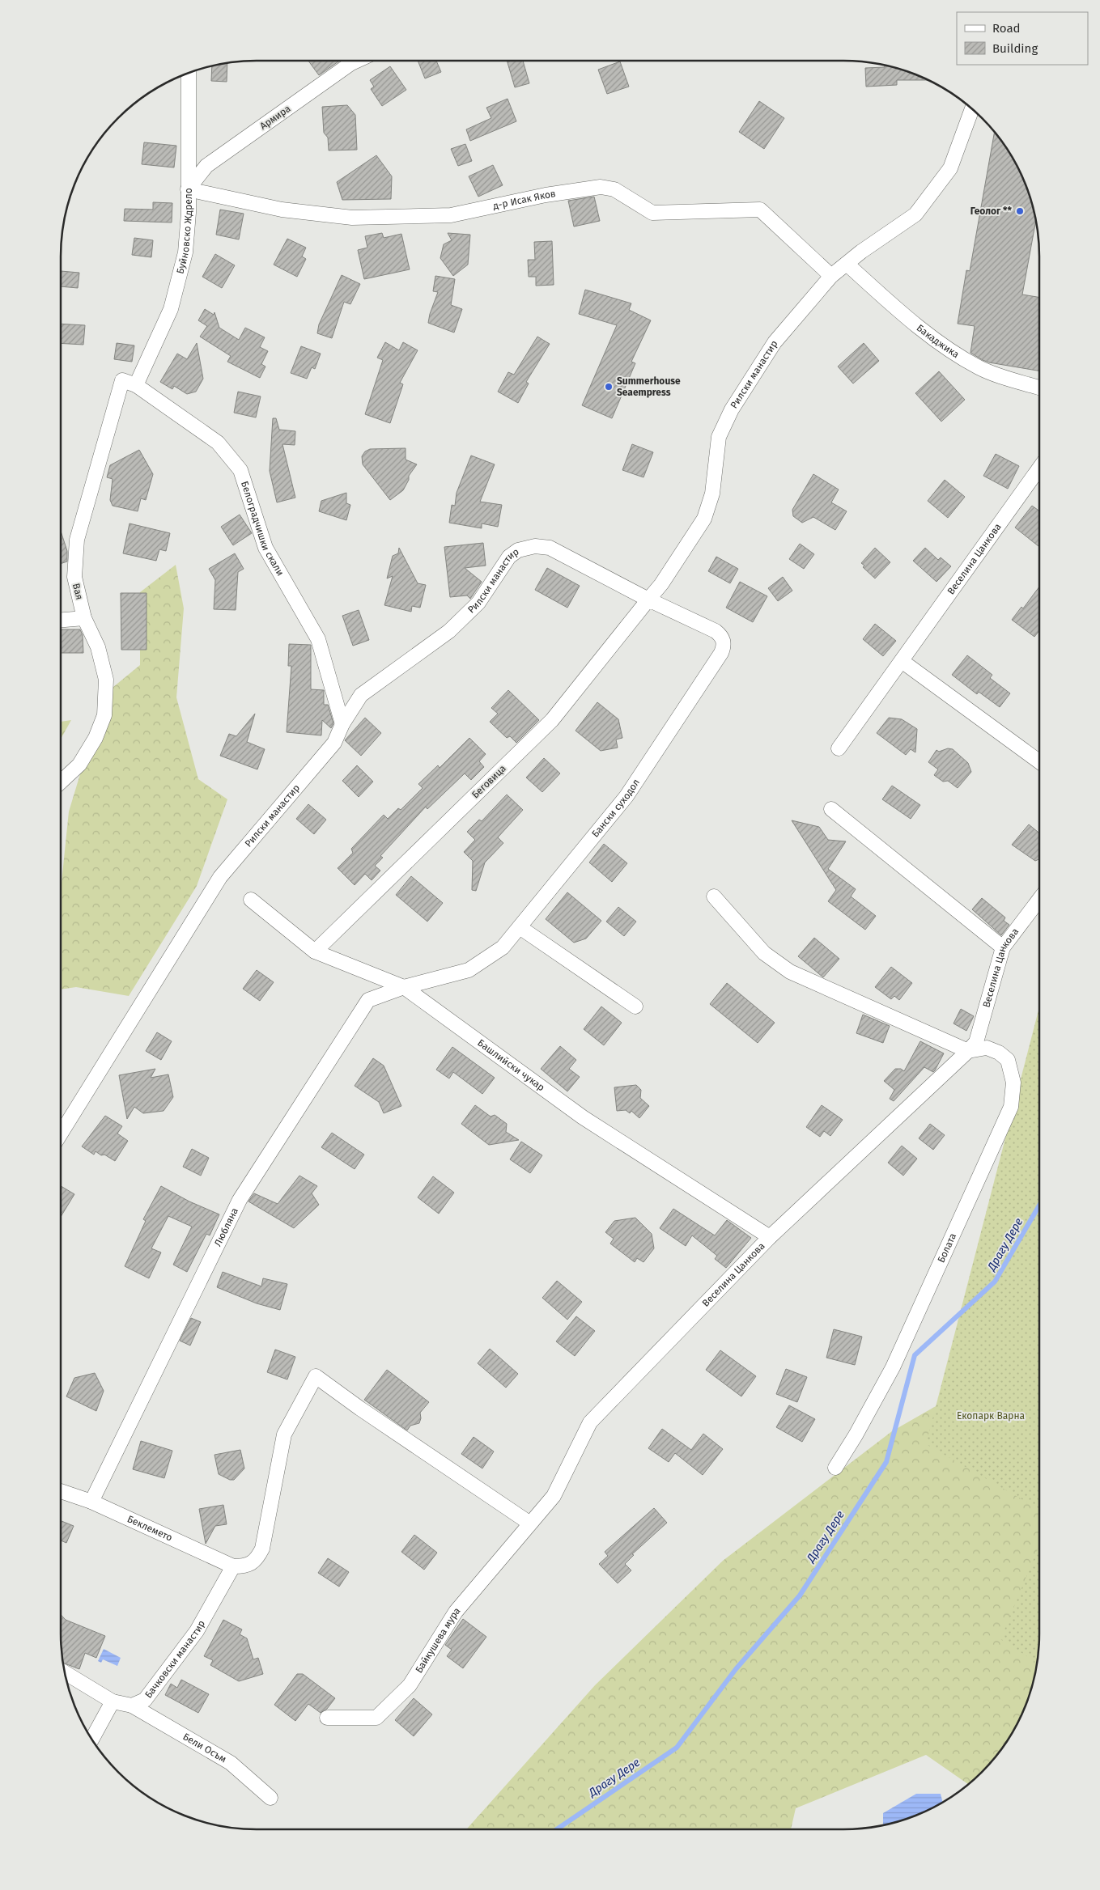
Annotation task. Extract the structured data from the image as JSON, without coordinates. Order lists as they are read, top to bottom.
{
  "streets": {
    "street": [
      "Армира",
      "д-р Исак Яков",
      "Буйновско Ждрело",
      "Бакаджика",
      "Рилски манастир",
      "Белоградчишки скали",
      "Веселина Цанкова",
      "Вая",
      "Беговица",
      "Бански суходол",
      "Башлийски чукар",
      "Любляна",
      "Болата",
      "Беклемето",
      "Байкушева мура",
      "Бачковски манастир",
      "Бели Осъм"
    ]
  },
  "crossings": [
    ["Армира", "д-р Исак Яков"],
    ["Армира", "Буйновско Ждрело"],
    ["д-р Исак Яков", "Буйновско Ждрело"],
    ["д-р Исак Яков", "Рилски манастир"],
    ["Буйновско Ждрело", "Белоградчишки скали"],
    ["Бакаджика", "Рилски манастир"],
    ["Рилски манастир", "Белоградчишки скали"],
    ["Рилски манастир", "Беговица"],
    ["Рилски манастир", "Бански суходол"],
    ["Белоградчишки скали", "Вая"],
    ["Веселина Цанкова", "Башлийски чукар"],
    ["Веселина Цанкова", "Болата"],
    ["Веселина Цанкова", "Байкушева мура"],
    ["Веселина Цанкова", "Бачковски манастир"],
    ["Беговица", "Бански суходол"],
    ["Беговица", "Башлийски чукар"],
    ["Бански суходол", "Башлийски чукар"],
    ["Бански суходол", "Любляна"],
    ["Башлийски чукар", "Любляна"],
    ["Любляна", "Беклемето"],
    ["Беклемето", "Бачковски манастир"],
    ["Байкушева мура", "Бачковски манастир"],
    ["Бачковски манастир", "Бели Осъм"]
  ],
  "water": ["Драгу Дере"],
  "parks": ["Екопарк Варна"],
  "places": ["Геолог **", "Summerhouse Seaempress"],
  "legend": ["Road", "Building"]
}
